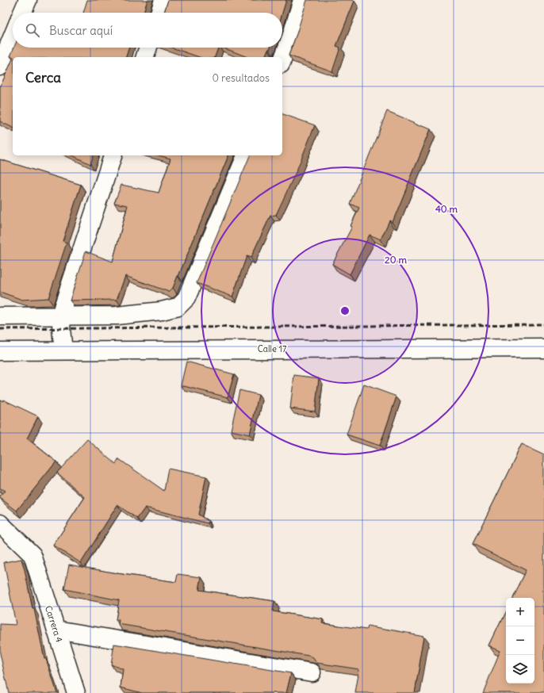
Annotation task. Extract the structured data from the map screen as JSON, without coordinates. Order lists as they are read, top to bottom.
{
  "streets": {
    "street": ["Calle 17", "Carrera 4"]
  },
  "page": {
    "search": "Buscar aquí",
    "heading": ["Cerca", "0 resultados"],
    "map_buttons": ["+", "−"]
  },
  "rings": ["40 m", "20 m"]
}
